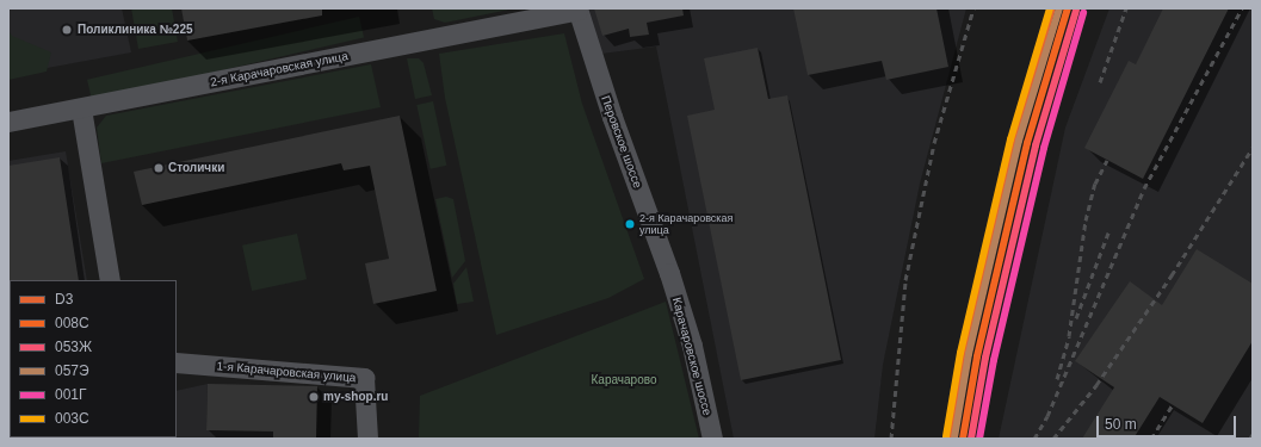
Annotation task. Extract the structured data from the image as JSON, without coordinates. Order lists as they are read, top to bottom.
{
  "streets": {
    "street": [
      "2-я Карачаровская улица",
      "Перовское шоссе",
      "Карачаровское шоссе",
      "1-я Карачаровская улица"
    ]
  },
  "crossings": [
    ["2-я Карачаровская улица", "Перовское шоссе"],
    ["Перовское шоссе", "Карачаровское шоссе"]
  ],
  "parks": ["Карачарово"],
  "places": [
    "Поликлиника №225",
    "Столички",
    "2-я Карачаровская улица",
    "my-shop.ru"
  ],
  "lines": [
    "transit line D3",
    "transit line 008С",
    "transit line 057Э",
    "transit line 003С",
    "transit line 053Ж",
    "transit line 001Г"
  ],
  "legend": [
    "D3",
    "008С",
    "053Ж",
    "057Э",
    "001Г",
    "003С"
  ],
  "scale_bar": "50 m"
}
